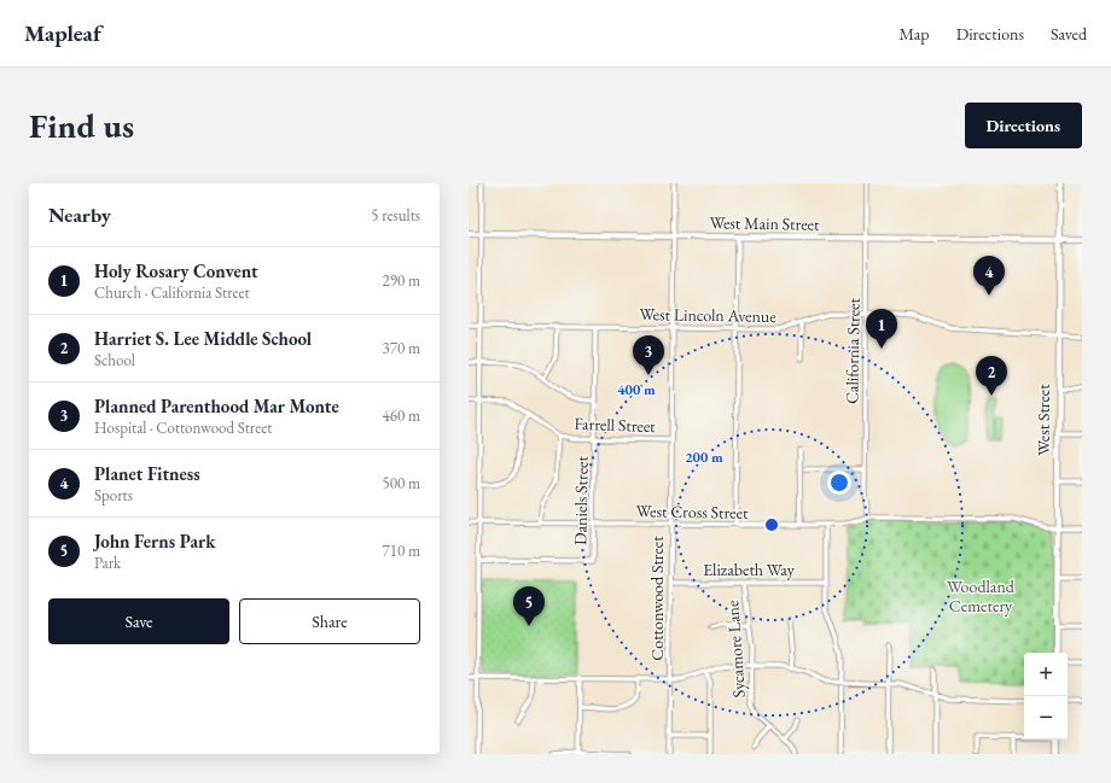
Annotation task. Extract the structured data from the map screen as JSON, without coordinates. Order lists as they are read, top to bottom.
{
  "streets": {
    "main road": ["West Main Street", "West Street"],
    "street": [
      "West Lincoln Avenue",
      "California Street",
      "Farrell Street",
      "Daniels Street",
      "West Cross Street",
      "Elizabeth Way",
      "Cottonwood Street",
      "Sycamore Lane"
    ]
  },
  "crossings": [
    ["West Main Street", "California Street"],
    ["West Main Street", "West Street"],
    ["West Main Street", "Cottonwood Street"],
    ["West Lincoln Avenue", "California Street"],
    ["West Lincoln Avenue", "West Street"],
    ["West Lincoln Avenue", "Daniels Street"],
    ["West Lincoln Avenue", "Cottonwood Street"],
    ["California Street", "West Cross Street"],
    ["West Street", "West Cross Street"],
    ["Farrell Street", "Daniels Street"],
    ["Farrell Street", "Cottonwood Street"],
    ["Daniels Street", "West Cross Street"],
    ["West Cross Street", "Cottonwood Street"],
    ["Elizabeth Way", "Cottonwood Street"],
    ["Elizabeth Way", "Sycamore Lane"]
  ],
  "parks": ["Woodland Cemetery"],
  "page": {
    "header": "Mapleaf",
    "nav": ["Map", "Directions", "Saved"],
    "buttons": [
      "Directions",
      ["Save", "Share"]
    ],
    "title": "Find us",
    "heading": ["Nearby", "5 results"],
    "list": [
      {
        "mark": "1",
        "name": "Holy Rosary Convent",
        "note": "Church · California Street",
        "value": "290 m"
      },
      {
        "mark": "2",
        "name": "Harriet S. Lee Middle School",
        "note": "School",
        "value": "370 m"
      },
      {
        "mark": "3",
        "name": "Planned Parenthood Mar Monte",
        "note": "Hospital · Cottonwood Street",
        "value": "460 m"
      },
      {
        "mark": "4",
        "name": "Planet Fitness",
        "note": "Sports",
        "value": "500 m"
      },
      {
        "mark": "5",
        "name": "John Ferns Park",
        "note": "Park",
        "value": "710 m"
      }
    ],
    "pins": [
      "4",
      "1",
      "3",
      "2",
      "5"
    ],
    "map_buttons": ["+", "−"]
  },
  "rings": ["400 m", "200 m"]
}
